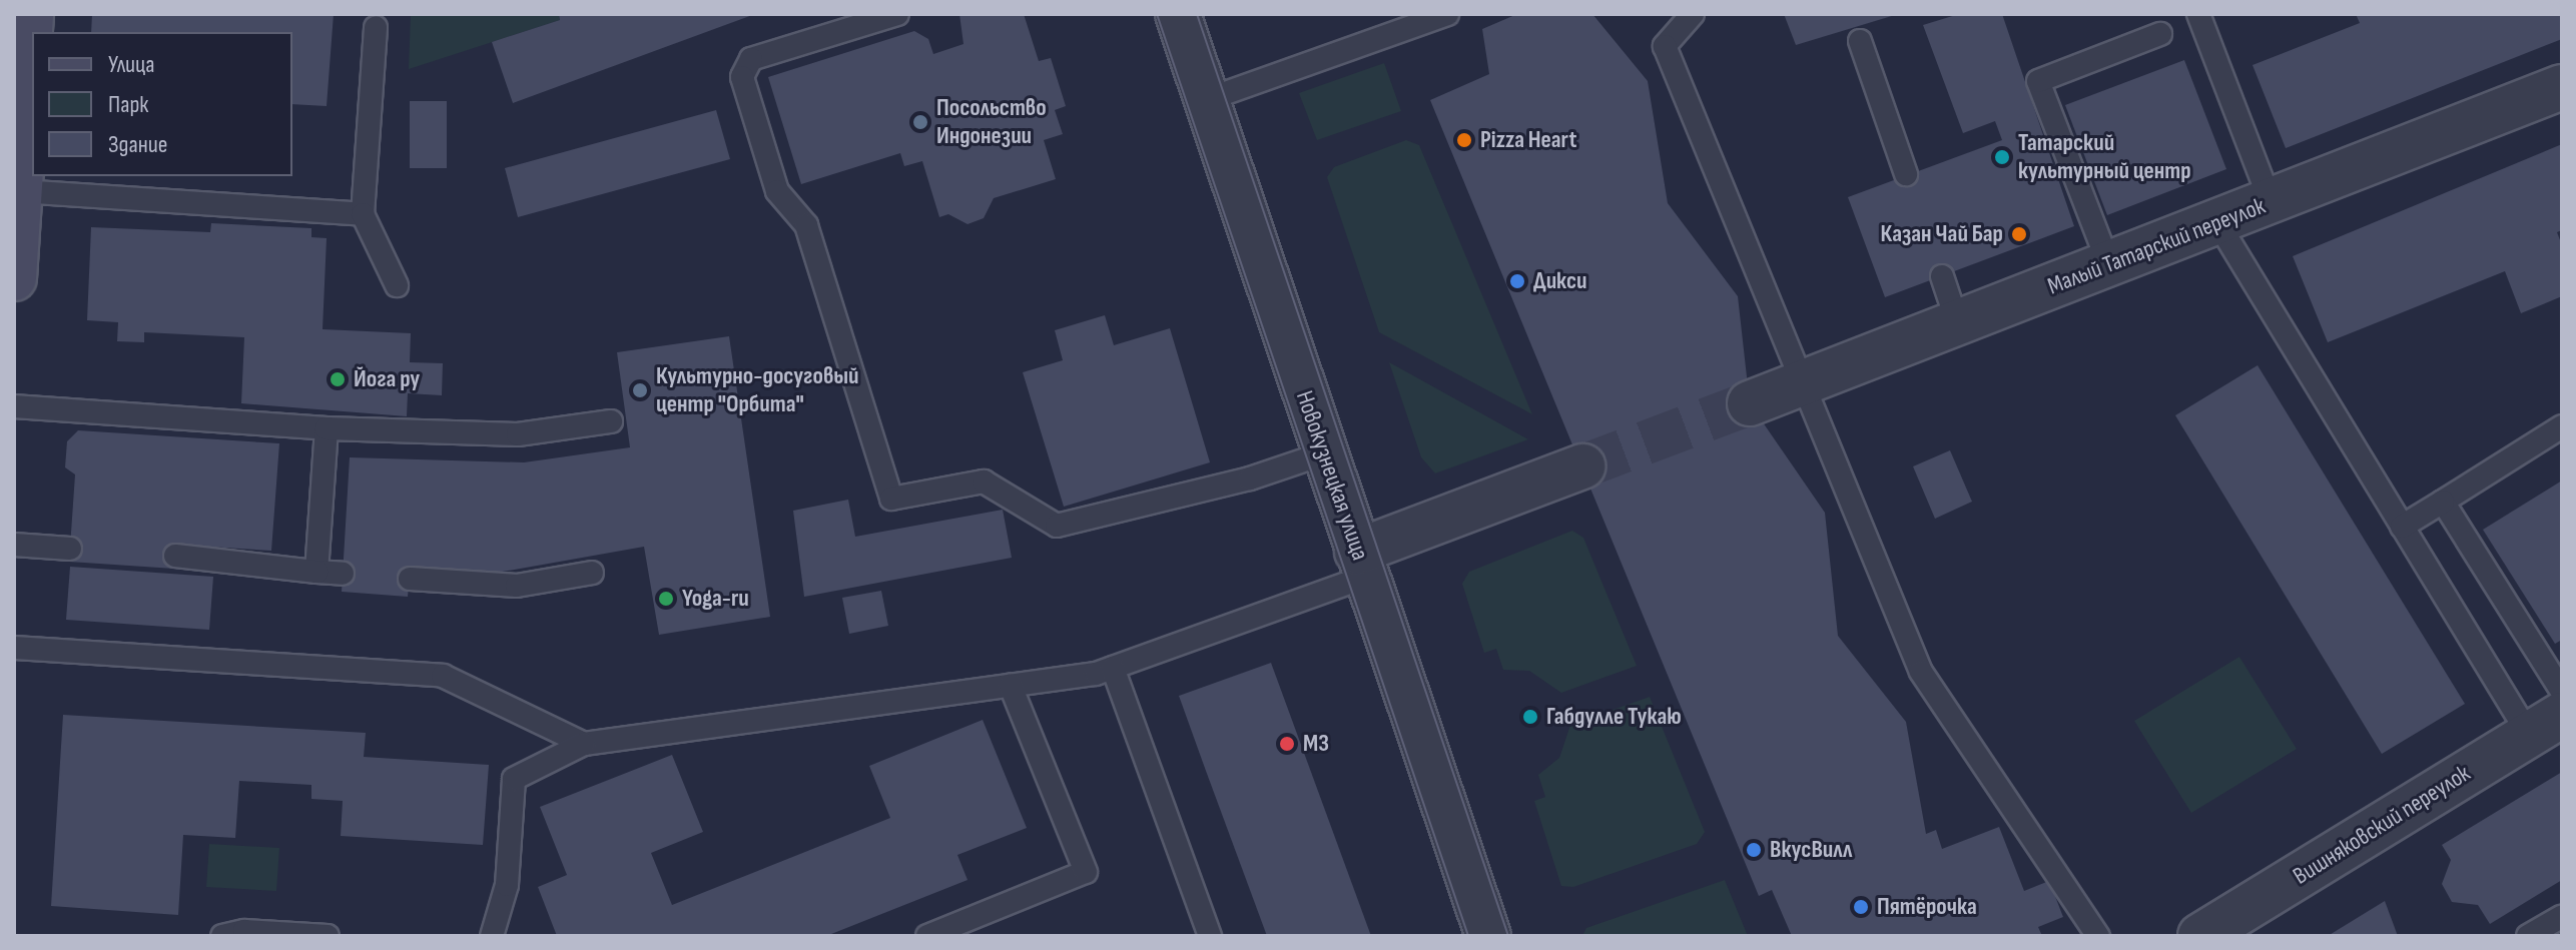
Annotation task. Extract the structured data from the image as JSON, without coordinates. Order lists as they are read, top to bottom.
{
  "streets": {
    "street": ["Малый Татарский переулок", "Новокузнецкая улица", "Вишняковский переулок"]
  },
  "places": [
    "Посольство Индонезии",
    "Pizza Heart",
    "Татарский культурный центр",
    "Казан Чай Бар",
    "Дикси",
    "Йога ру",
    "Культурно-досуговый центр \"Орбита\"",
    "Yoga-ru",
    "Габдулле Тукаю",
    "М3",
    "ВкусВилл",
    "Пятёрочка"
  ],
  "legend": ["Улица", "Парк", "Здание"]
}
